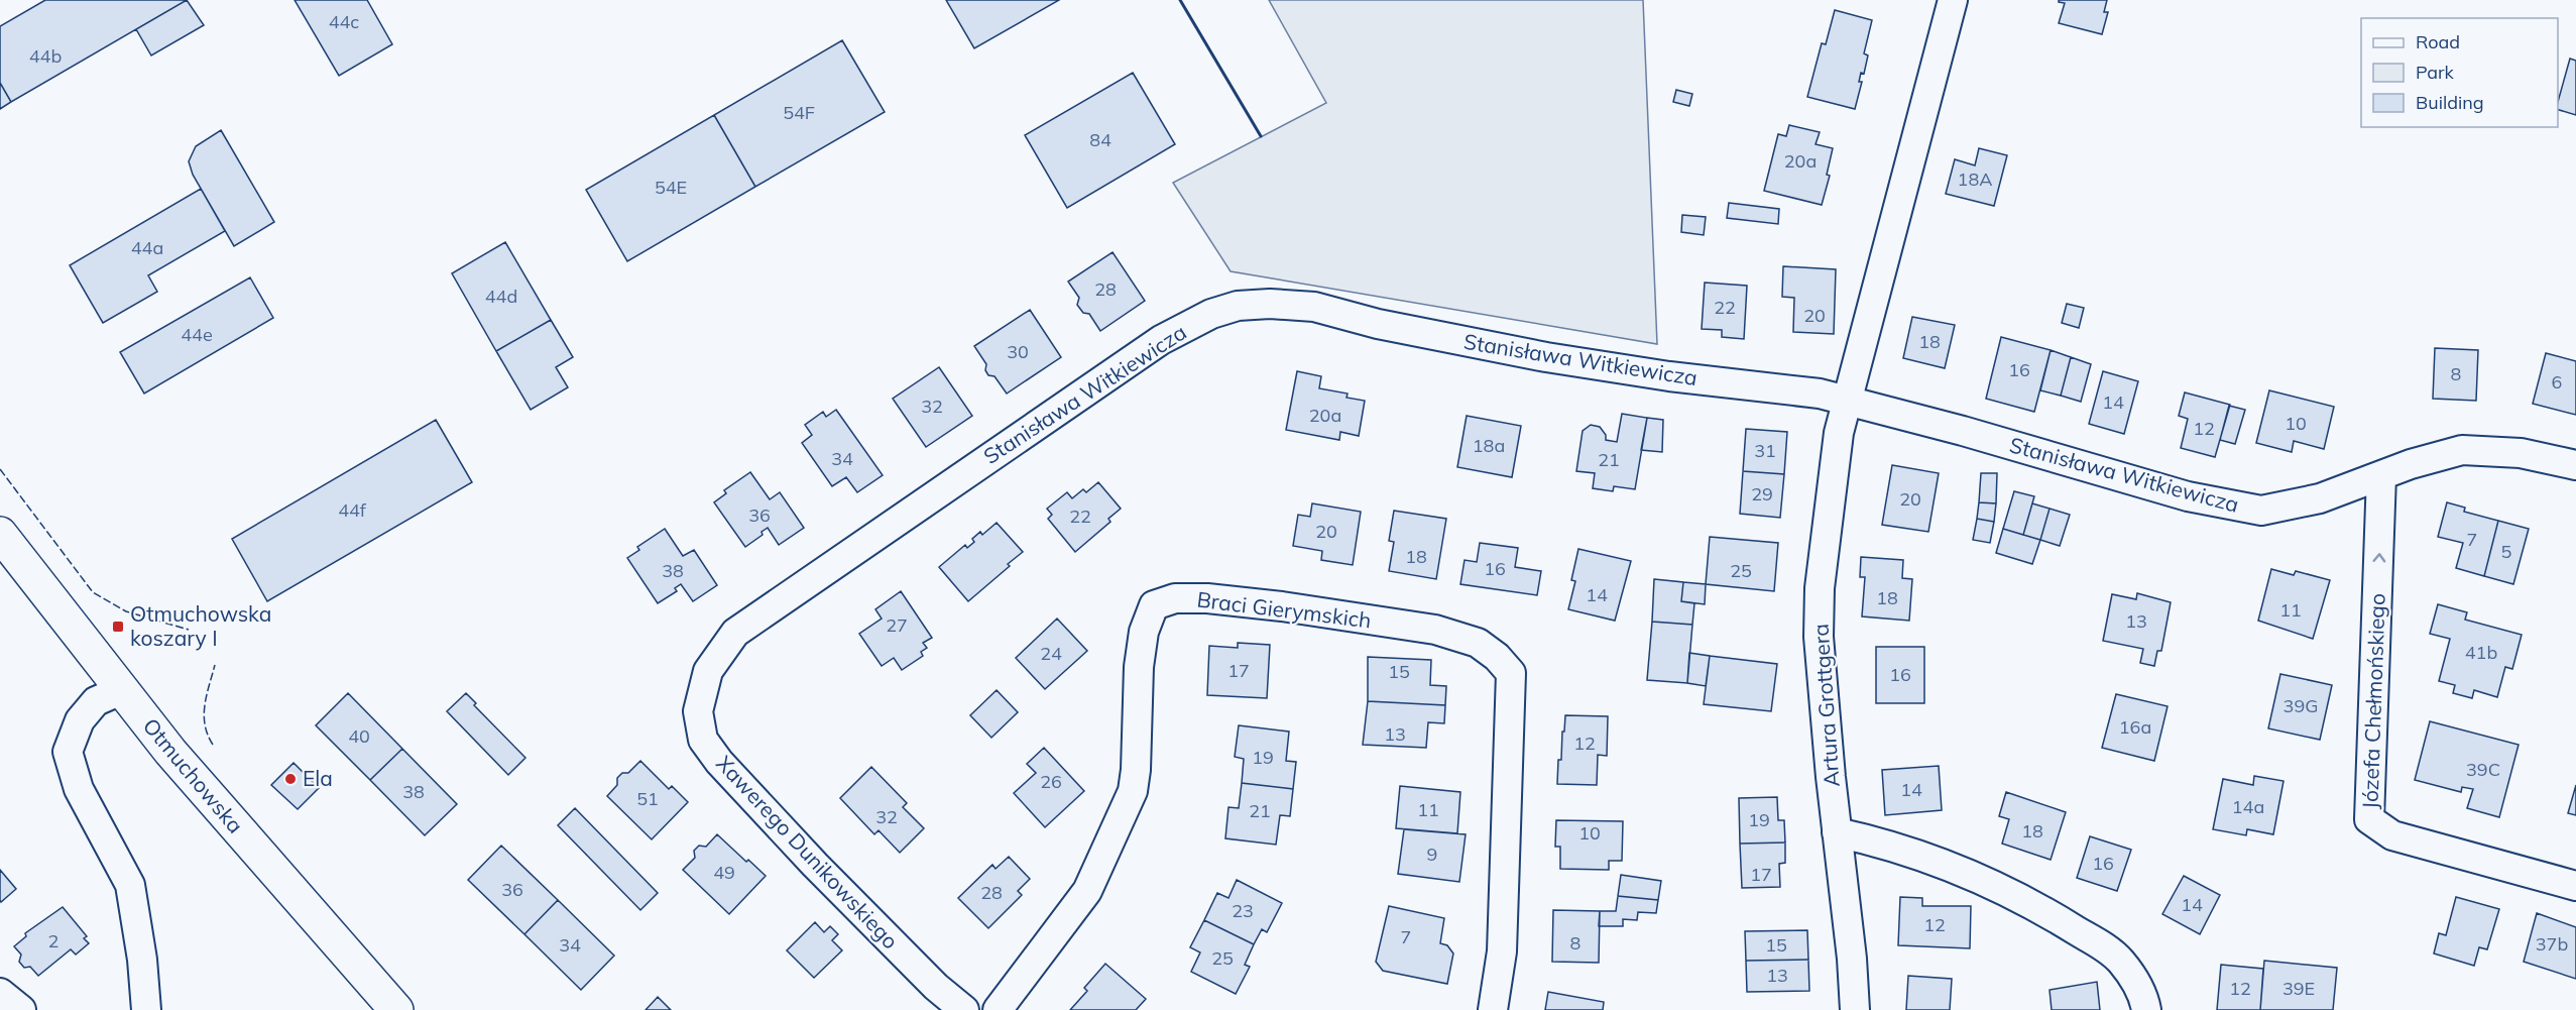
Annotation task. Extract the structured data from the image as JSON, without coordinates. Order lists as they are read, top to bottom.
{
  "streets": {
    "main road": ["Otmuchowska"],
    "street": [
      "Stanisława Witkiewicza",
      "Braci Gierymskich",
      "Józefa Chełmońskiego",
      "Artura Grottgera",
      "Xawerego Dunikowskiego"
    ]
  },
  "crossings": [
    ["Stanisława Witkiewicza", "Józefa Chełmońskiego"],
    ["Stanisława Witkiewicza", "Artura Grottgera"],
    ["Stanisława Witkiewicza", "Xawerego Dunikowskiego"]
  ],
  "one_way": ["Józefa Chełmońskiego"],
  "places": {
    "transit": ["Otmuchowska koszary I"],
    "other": ["Ela"]
  },
  "house_numbers": [
    "44c",
    "44b",
    "54F",
    "84",
    "20a",
    "18A",
    "54E",
    "44a",
    "28",
    "44d",
    "22",
    "20",
    "44e",
    "18",
    "30",
    "16",
    "8",
    "6",
    "14",
    "32",
    "20a",
    "10",
    "12",
    "18a",
    "31",
    "34",
    "21",
    "29",
    "20",
    "44f",
    "36",
    "22",
    "20",
    "7",
    "5",
    "18",
    "16",
    "38",
    "25",
    "14",
    "18",
    "11",
    "13",
    "27",
    "41b",
    "24",
    "17",
    "15",
    "16",
    "39G",
    "16a",
    "13",
    "40",
    "12",
    "19",
    "39C",
    "26",
    "14",
    "38",
    "51",
    "14a",
    "11",
    "21",
    "32",
    "19",
    "18",
    "10",
    "9",
    "16",
    "49",
    "17",
    "36",
    "28",
    "14",
    "23",
    "12",
    "7",
    "2",
    "8",
    "37b",
    "34",
    "15",
    "25",
    "13",
    "12",
    "39E"
  ],
  "legend": ["Road", "Park", "Building"]
}
